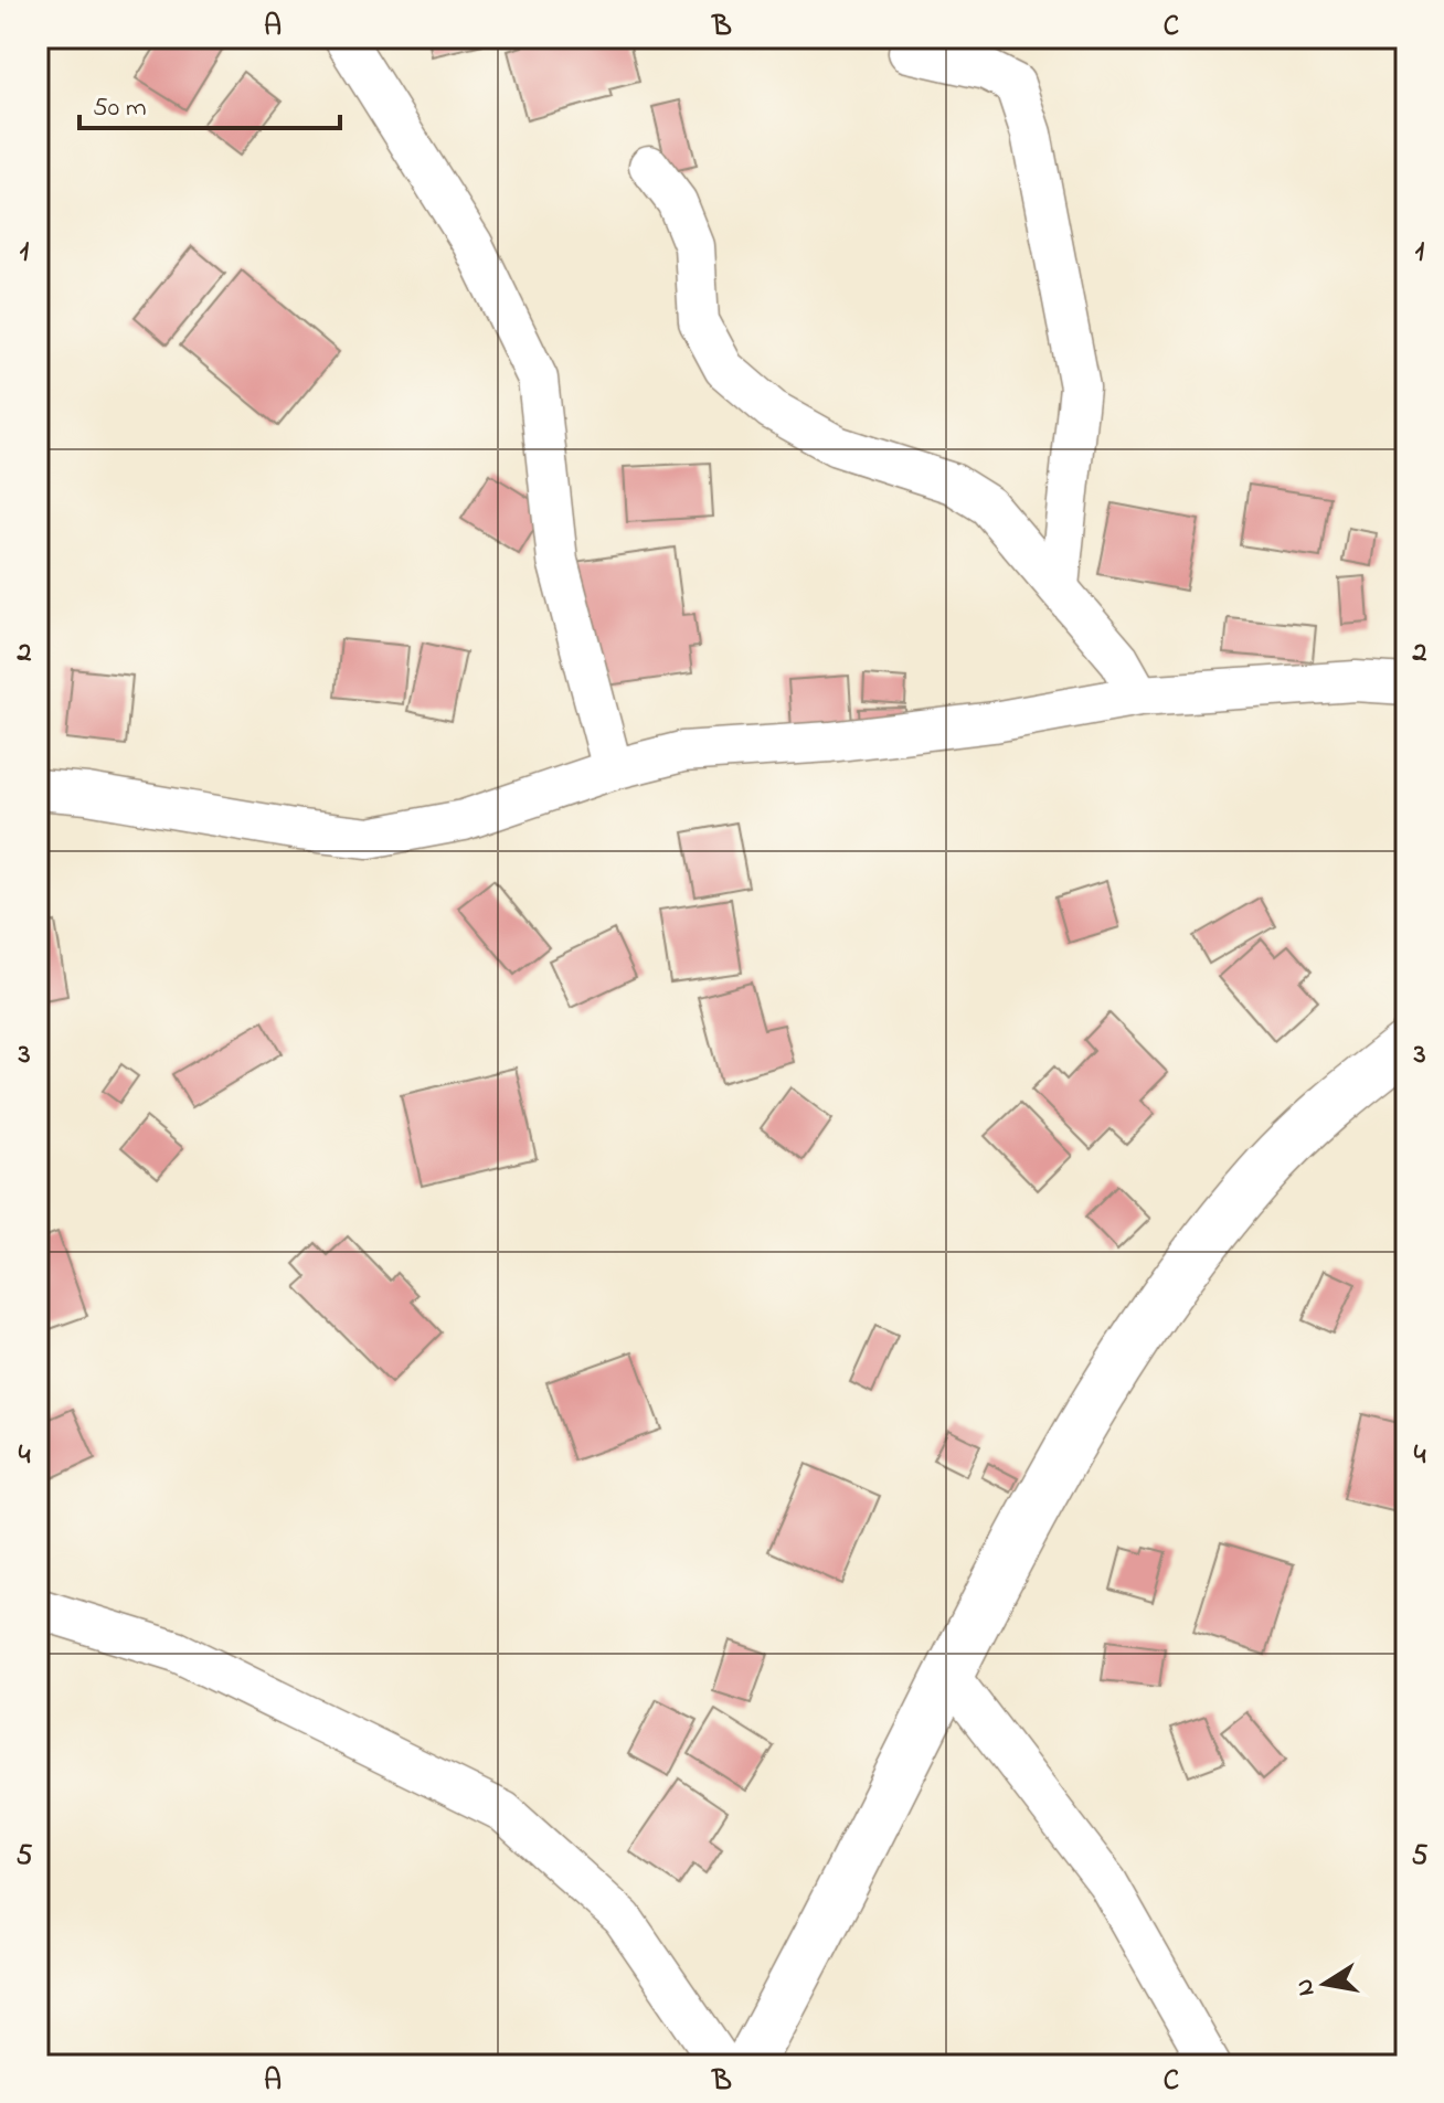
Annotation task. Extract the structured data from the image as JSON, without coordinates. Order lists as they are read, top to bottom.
{
  "scale_bar": "50 m",
  "north": "left",
  "grid": {
    "columns": ["A", "B", "C"],
    "rows": [
      "1",
      "2",
      "3",
      "4",
      "5"
    ]
  }
}
